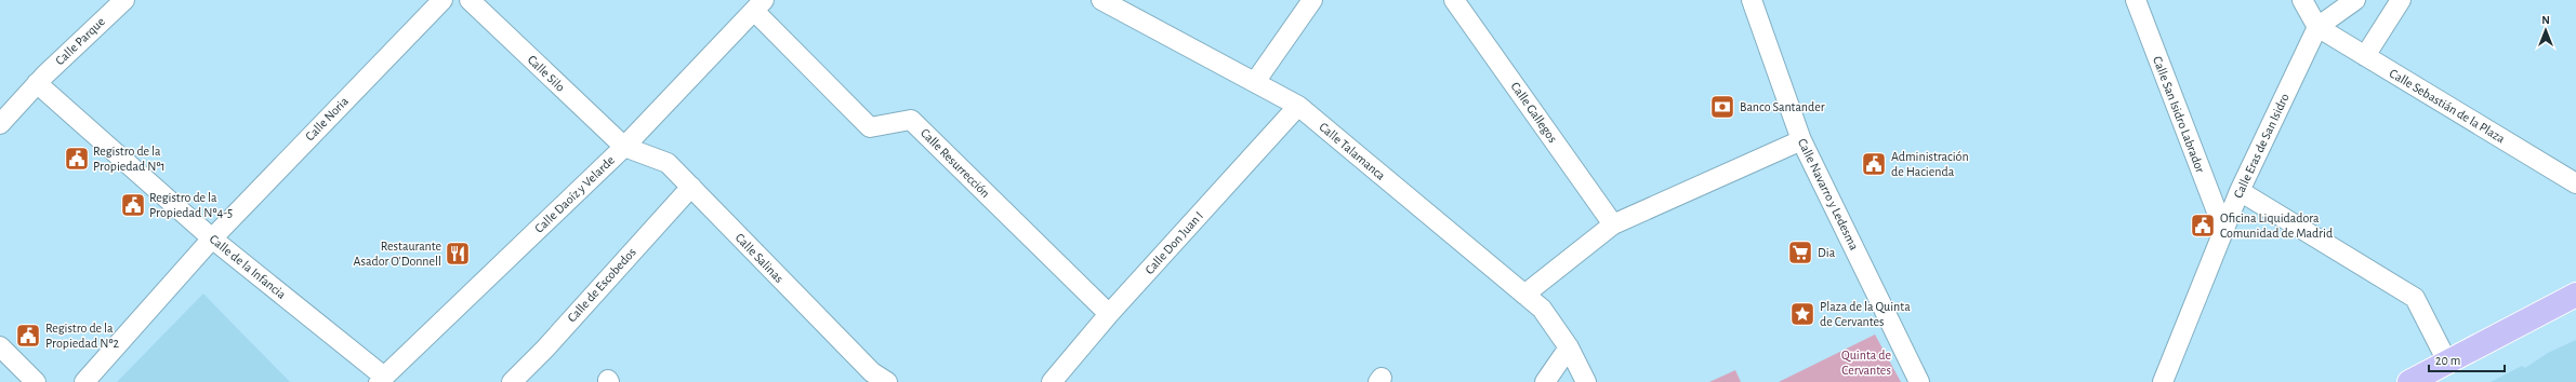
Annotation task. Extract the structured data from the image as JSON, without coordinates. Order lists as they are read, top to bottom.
{
  "streets": {
    "street": [
      "Calle Parque",
      "Calle Silo",
      "Calle Sebastián de la Plaza",
      "Calle Gallegos",
      "Calle San Isidro Labrador",
      "Calle Noria",
      "Calle Eras de San Isidro",
      "Calle Talamanca",
      "Calle Resurrección",
      "Calle Daoíz y Velarde",
      "Calle Navarro y Ledesma",
      "Calle Don Juan I",
      "Calle Salinas",
      "Calle de la Infancia",
      "Calle de Escobedos"
    ]
  },
  "crossings": [
    ["Calle Parque", "Calle de la Infancia"],
    ["Calle Silo", "Calle Daoíz y Velarde"],
    ["Calle Silo", "Calle Salinas"],
    ["Calle Sebastián de la Plaza", "Calle Eras de San Isidro"],
    ["Calle San Isidro Labrador", "Calle Eras de San Isidro"],
    ["Calle Noria", "Calle de la Infancia"],
    ["Calle Talamanca", "Calle Don Juan I"],
    ["Calle Resurrección", "Calle Daoíz y Velarde"],
    ["Calle Resurrección", "Calle Don Juan I"],
    ["Calle Daoíz y Velarde", "Calle Salinas"],
    ["Calle Daoíz y Velarde", "Calle de la Infancia"],
    ["Calle Salinas", "Calle de Escobedos"]
  ],
  "parks": ["Quinta de Cervantes"],
  "places": {
    "bank": ["Banco Santander"],
    "public building": [
      "Registro de la Propiedad Nº1",
      "Administración de Hacienda",
      "Registro de la Propiedad Nº4-5",
      "Oficina Liquidadora Comunidad de Madrid",
      "Registro de la Propiedad Nº2"
    ],
    "supermarket": ["Dia"],
    "restaurant": ["Restaurante Asador O'Donnell"],
    "place": ["Plaza de la Quinta de Cervantes"]
  },
  "scale_bar": "20 m",
  "north": "top"
}
